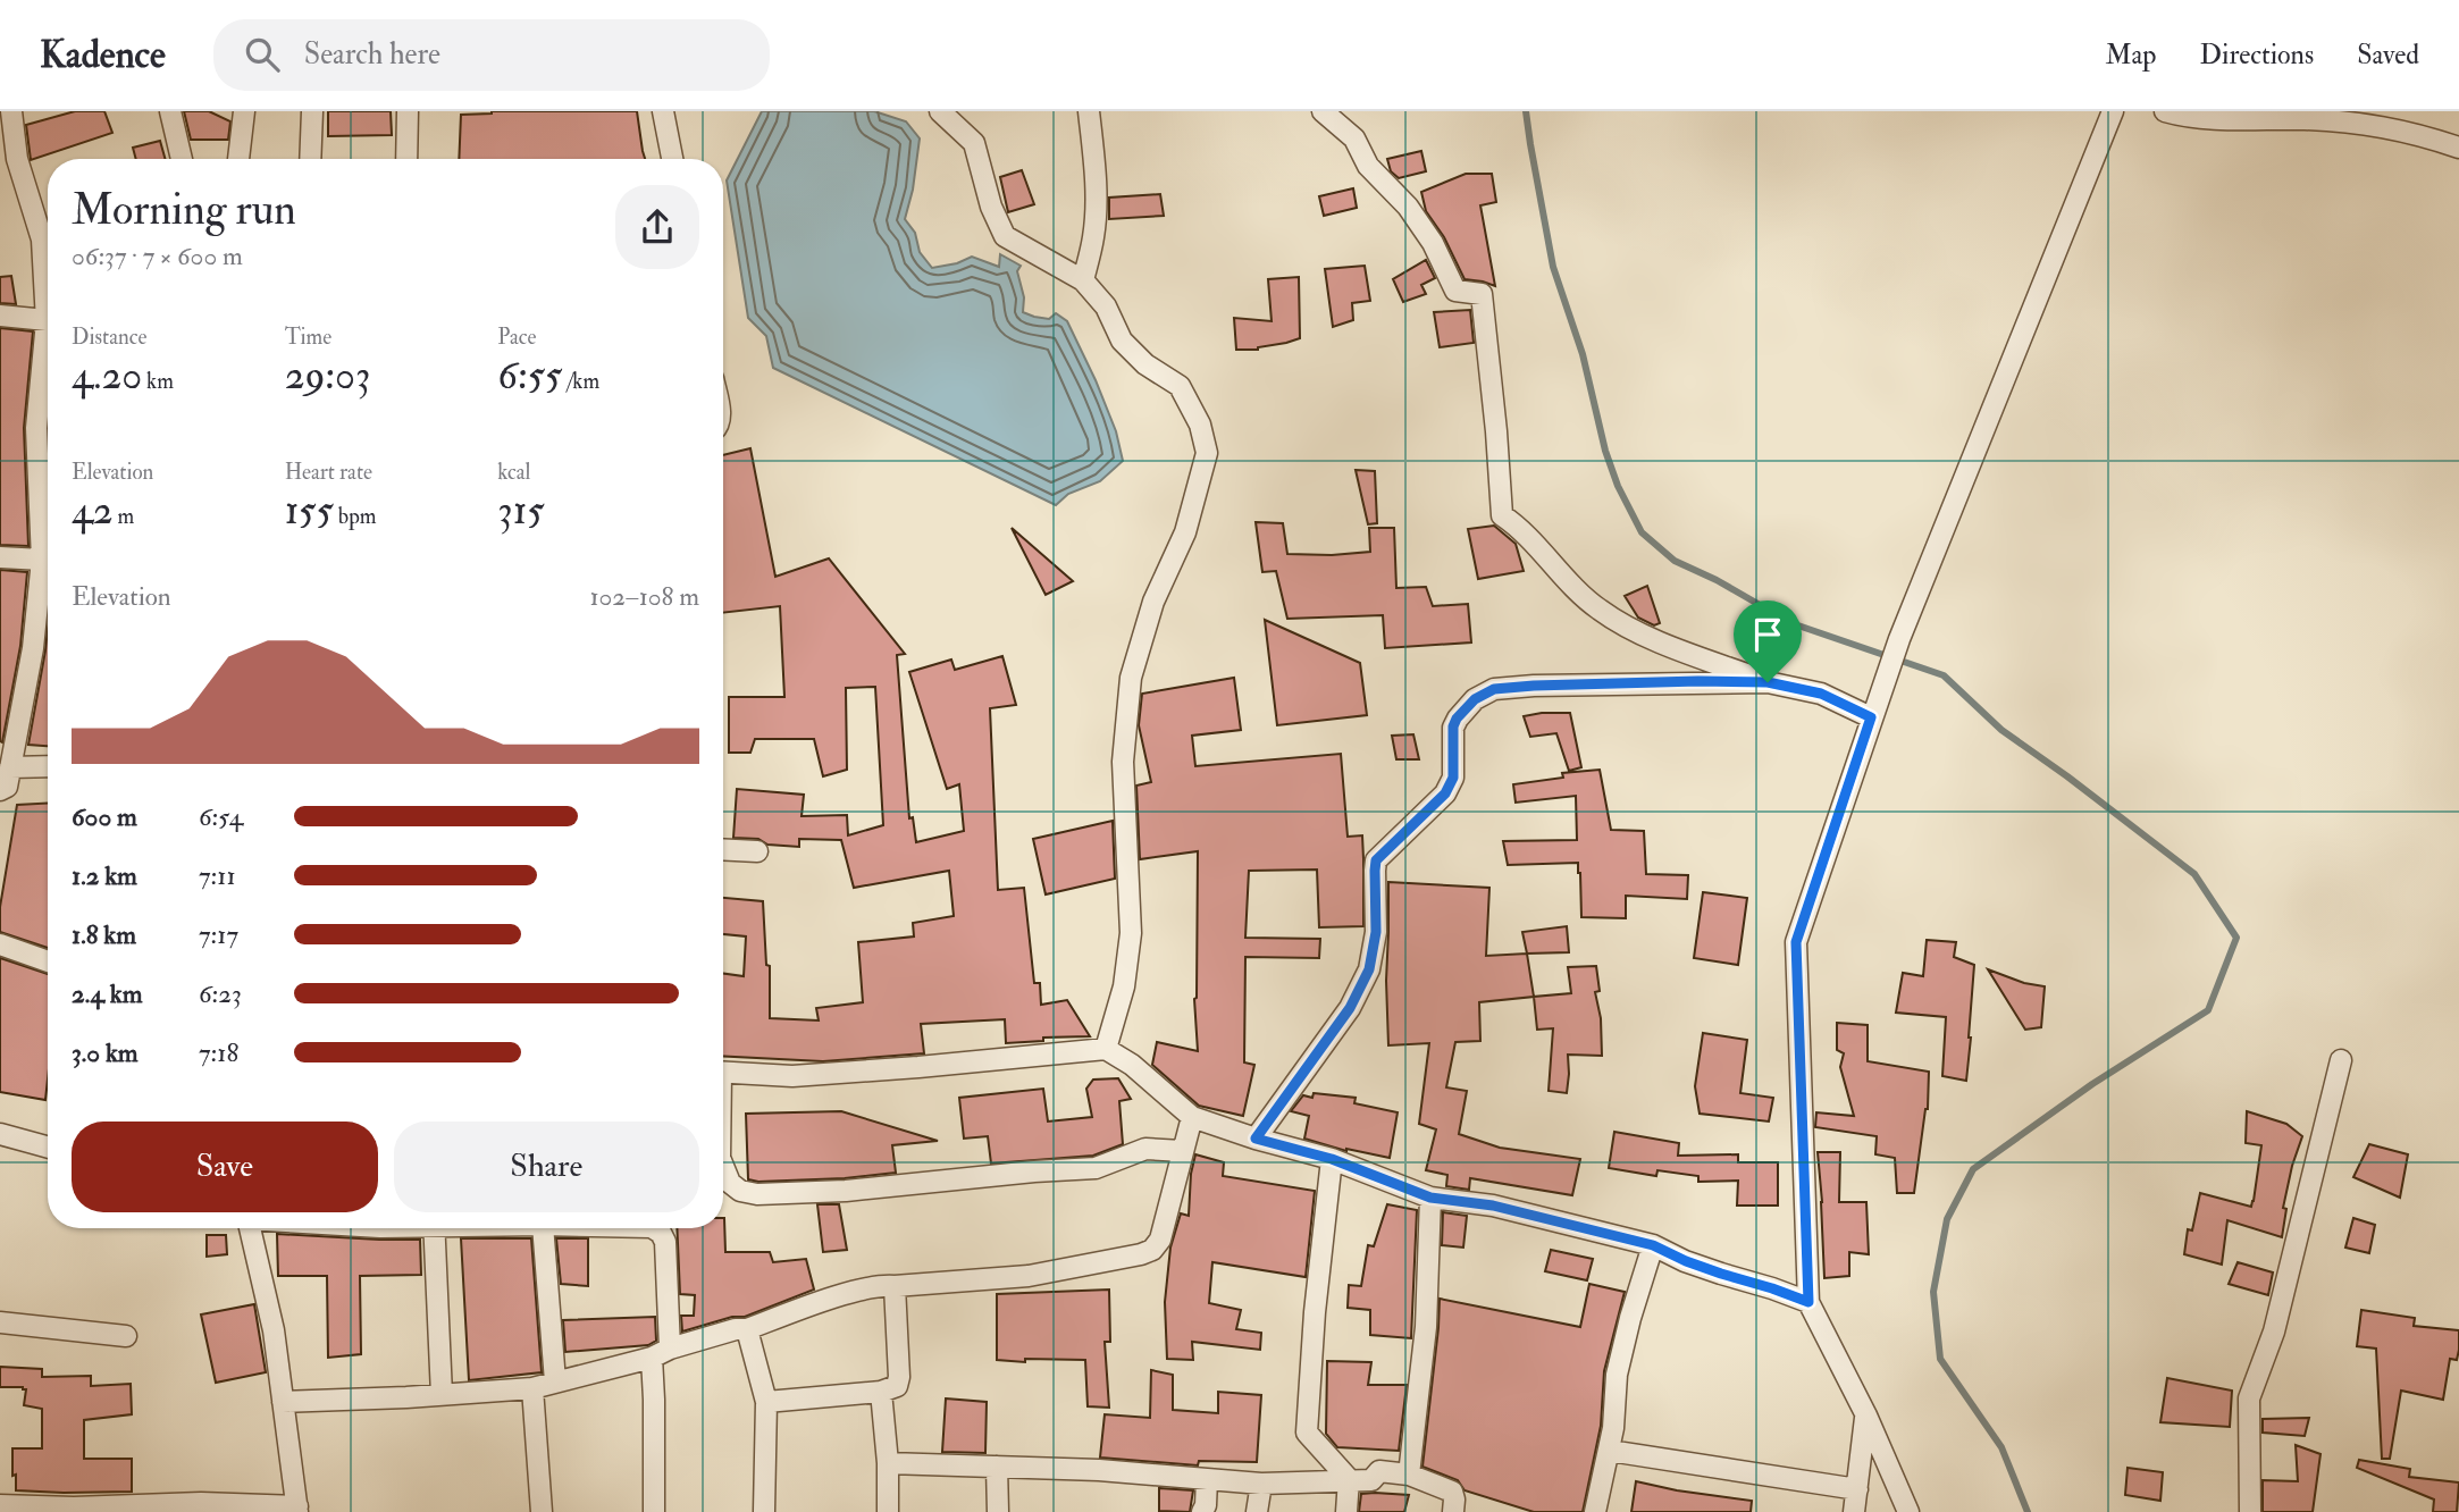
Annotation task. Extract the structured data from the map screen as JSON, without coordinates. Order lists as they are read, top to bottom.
{
  "page": {
    "header": "Kadence",
    "search": "Search here",
    "nav": ["Map", "Directions", "Saved"],
    "heading": ["Morning run", "06:37 · 7 × 600 m"],
    "stats": [
      ["Distance", "4.20 km"],
      ["Time", "29:03"],
      ["Pace", "6:55 /km"],
      ["Elevation", "42 m"],
      ["Heart rate", "155 bpm"],
      ["kcal", "315"]
    ],
    "chart": ["Elevation", "102–108 m"],
    "list": [
      {
        "name": "600 m",
        "note": "6:54"
      },
      {
        "name": "1.2 km",
        "note": "7:11"
      },
      {
        "name": "1.8 km",
        "note": "7:17"
      },
      {
        "name": "2.4 km",
        "note": "6:23"
      },
      {
        "name": "3.0 km",
        "note": "7:18"
      }
    ],
    "buttons": ["Save", "Share"]
  }
}
